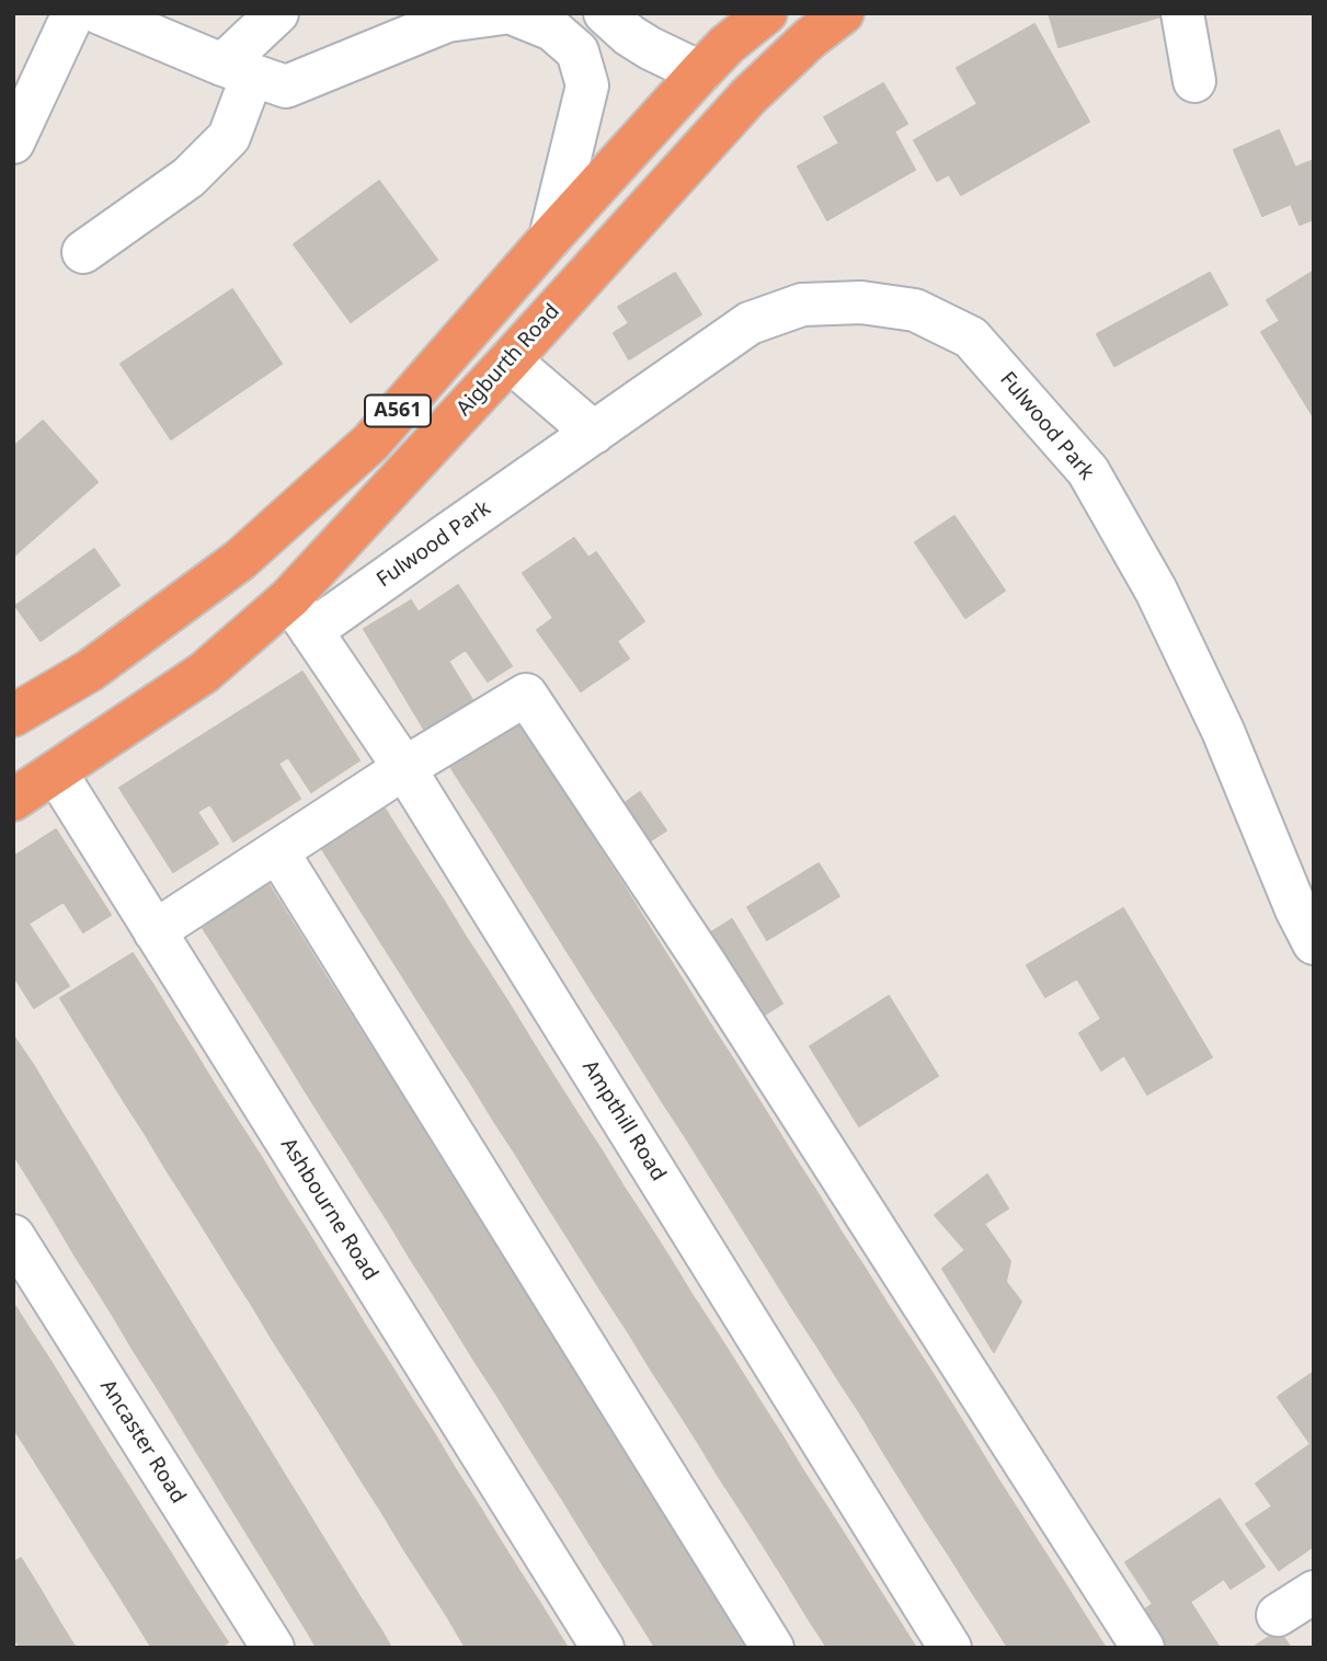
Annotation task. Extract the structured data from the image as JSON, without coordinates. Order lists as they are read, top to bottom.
{
  "streets": {
    "highway": ["Aigburth Road", "A561"],
    "street": [
      "Fulwood Park",
      "Ampthill Road",
      "Ashbourne Road",
      "Ancaster Road"
    ]
  },
  "crossings": [
    ["Aigburth Road", "Fulwood Park"],
    ["Aigburth Road", "Ampthill Road"],
    ["Aigburth Road", "Ashbourne Road"],
    ["Fulwood Park", "Ampthill Road"]
  ]
}
